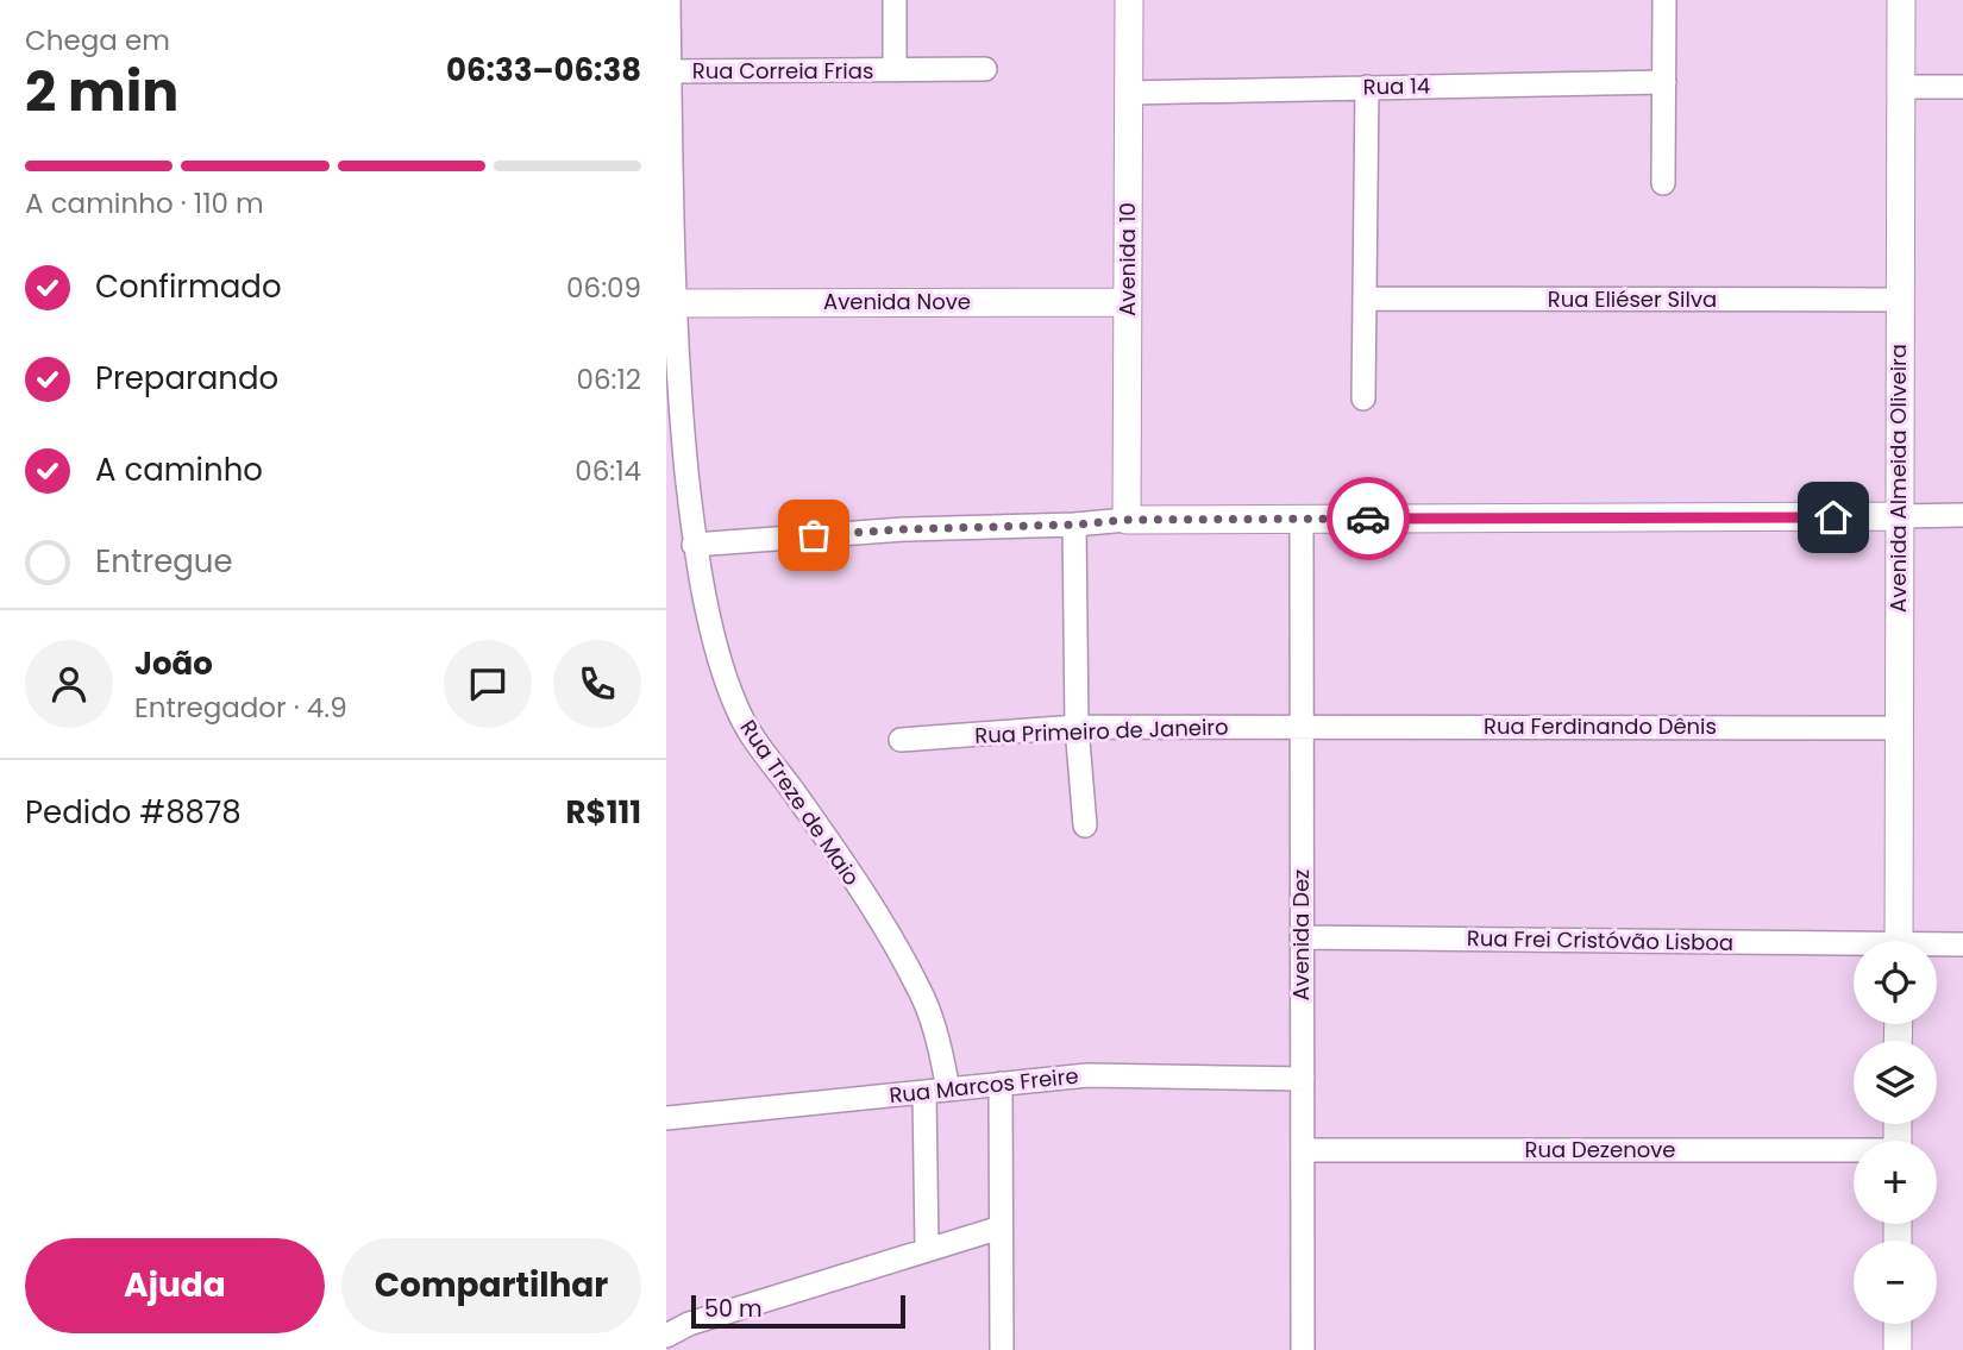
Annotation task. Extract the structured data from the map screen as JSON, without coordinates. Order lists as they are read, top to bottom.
{
  "streets": {
    "street": [
      "Rua Correia Frias",
      "Rua 14",
      "Avenida 10",
      "Rua Eliéser Silva",
      "Avenida Nove",
      "Avenida Almeida Oliveira",
      "Rua Ferdinando Dênis",
      "Rua Primeiro de Janeiro",
      "Rua Treze de Maio",
      "Avenida Dez",
      "Rua Frei Cristóvão Lisboa",
      "Rua Marcos Freire",
      "Rua Dezenove"
    ]
  },
  "crossings": [
    ["Rua Correia Frias", "Rua Treze de Maio"],
    ["Rua 14", "Avenida 10"],
    ["Avenida 10", "Avenida Nove"],
    ["Rua Eliéser Silva", "Avenida Almeida Oliveira"],
    ["Avenida Nove", "Rua Treze de Maio"],
    ["Avenida Almeida Oliveira", "Rua Ferdinando Dênis"],
    ["Rua Ferdinando Dênis", "Rua Primeiro de Janeiro"],
    ["Rua Ferdinando Dênis", "Avenida Dez"],
    ["Rua Primeiro de Janeiro", "Avenida Dez"],
    ["Rua Treze de Maio", "Rua Marcos Freire"],
    ["Avenida Dez", "Rua Frei Cristóvão Lisboa"],
    ["Avenida Dez", "Rua Marcos Freire"],
    ["Avenida Dez", "Rua Dezenove"]
  ],
  "scale_bar": "50 m",
  "page": {
    "heading": ["2 min", "Chega em", "06:33–06:38"],
    "panel": [
      "João",
      "Entregador · 4.9",
      "Pedido #8878",
      "R$111"
    ],
    "bar": "A caminho · 110 m",
    "list": [
      ["Confirmado", "06:09"],
      ["Preparando", "06:12"],
      ["A caminho", "06:14"],
      "Entregue"
    ],
    "map_buttons": ["+", "−"],
    "buttons": ["Ajuda", "Compartilhar"],
    "scale": "50 m"
  }
}
